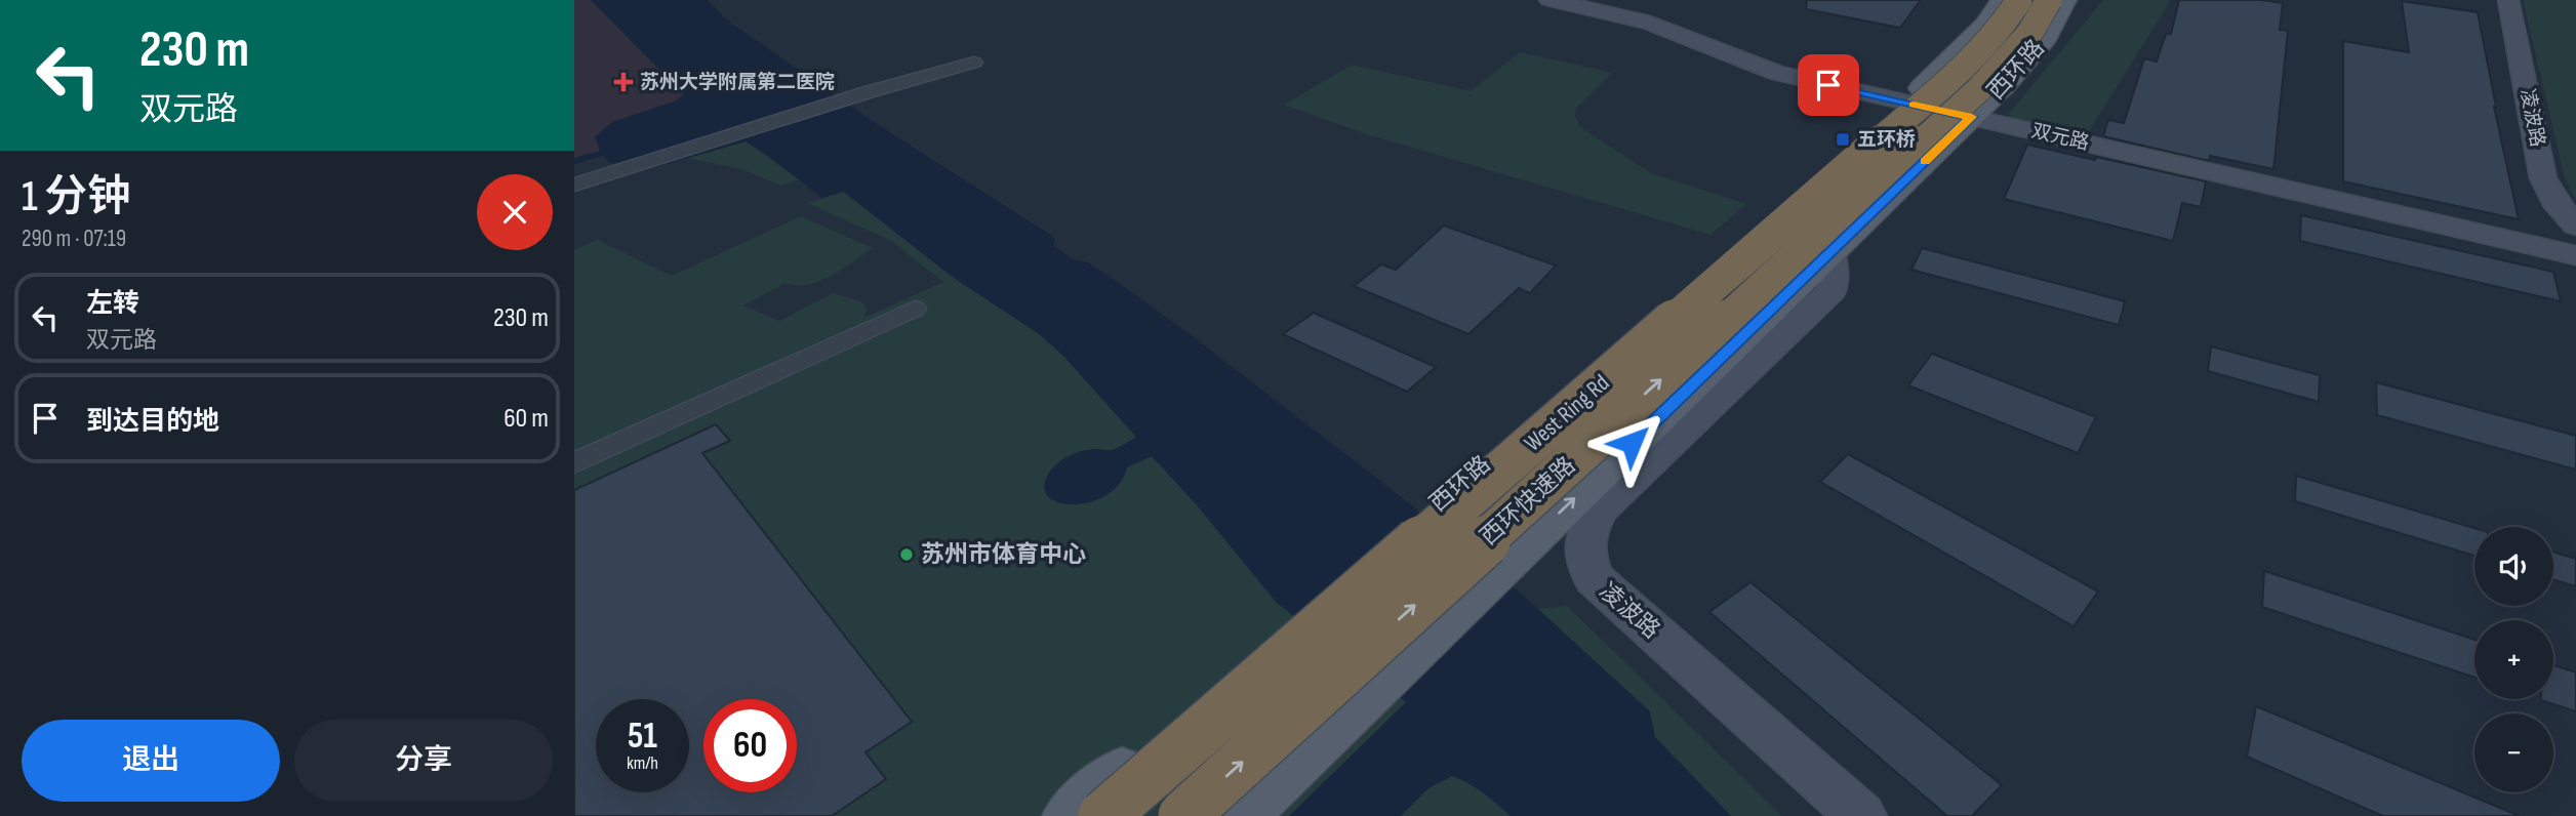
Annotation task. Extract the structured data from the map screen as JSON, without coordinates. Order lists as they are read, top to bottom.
{
  "streets": {
    "highway": ["West Ring Rd", "西环快速路"],
    "main road": ["西环路"],
    "street": ["凌波路", "双元路"]
  },
  "crossings": [
    ["西环路", "凌波路"],
    ["西环路", "双元路"]
  ],
  "one_way": ["西环快速路"],
  "places": {
    "health": ["苏州大学附属第二医院"],
    "transit": ["五环桥"],
    "other": ["苏州市体育中心"]
  },
  "page": {
    "turn": ["230 m", "双元路"],
    "heading": ["1 分钟", "290 m · 07:19"],
    "list": [
      {
        "name": "左转",
        "note": "双元路",
        "value": "230 m"
      },
      {
        "name": "到达目的地",
        "value": "60 m"
      }
    ],
    "map_buttons": ["+", "−"],
    "speed": "51 km/h",
    "limit": "60",
    "buttons": ["退出", "分享"]
  }
}
